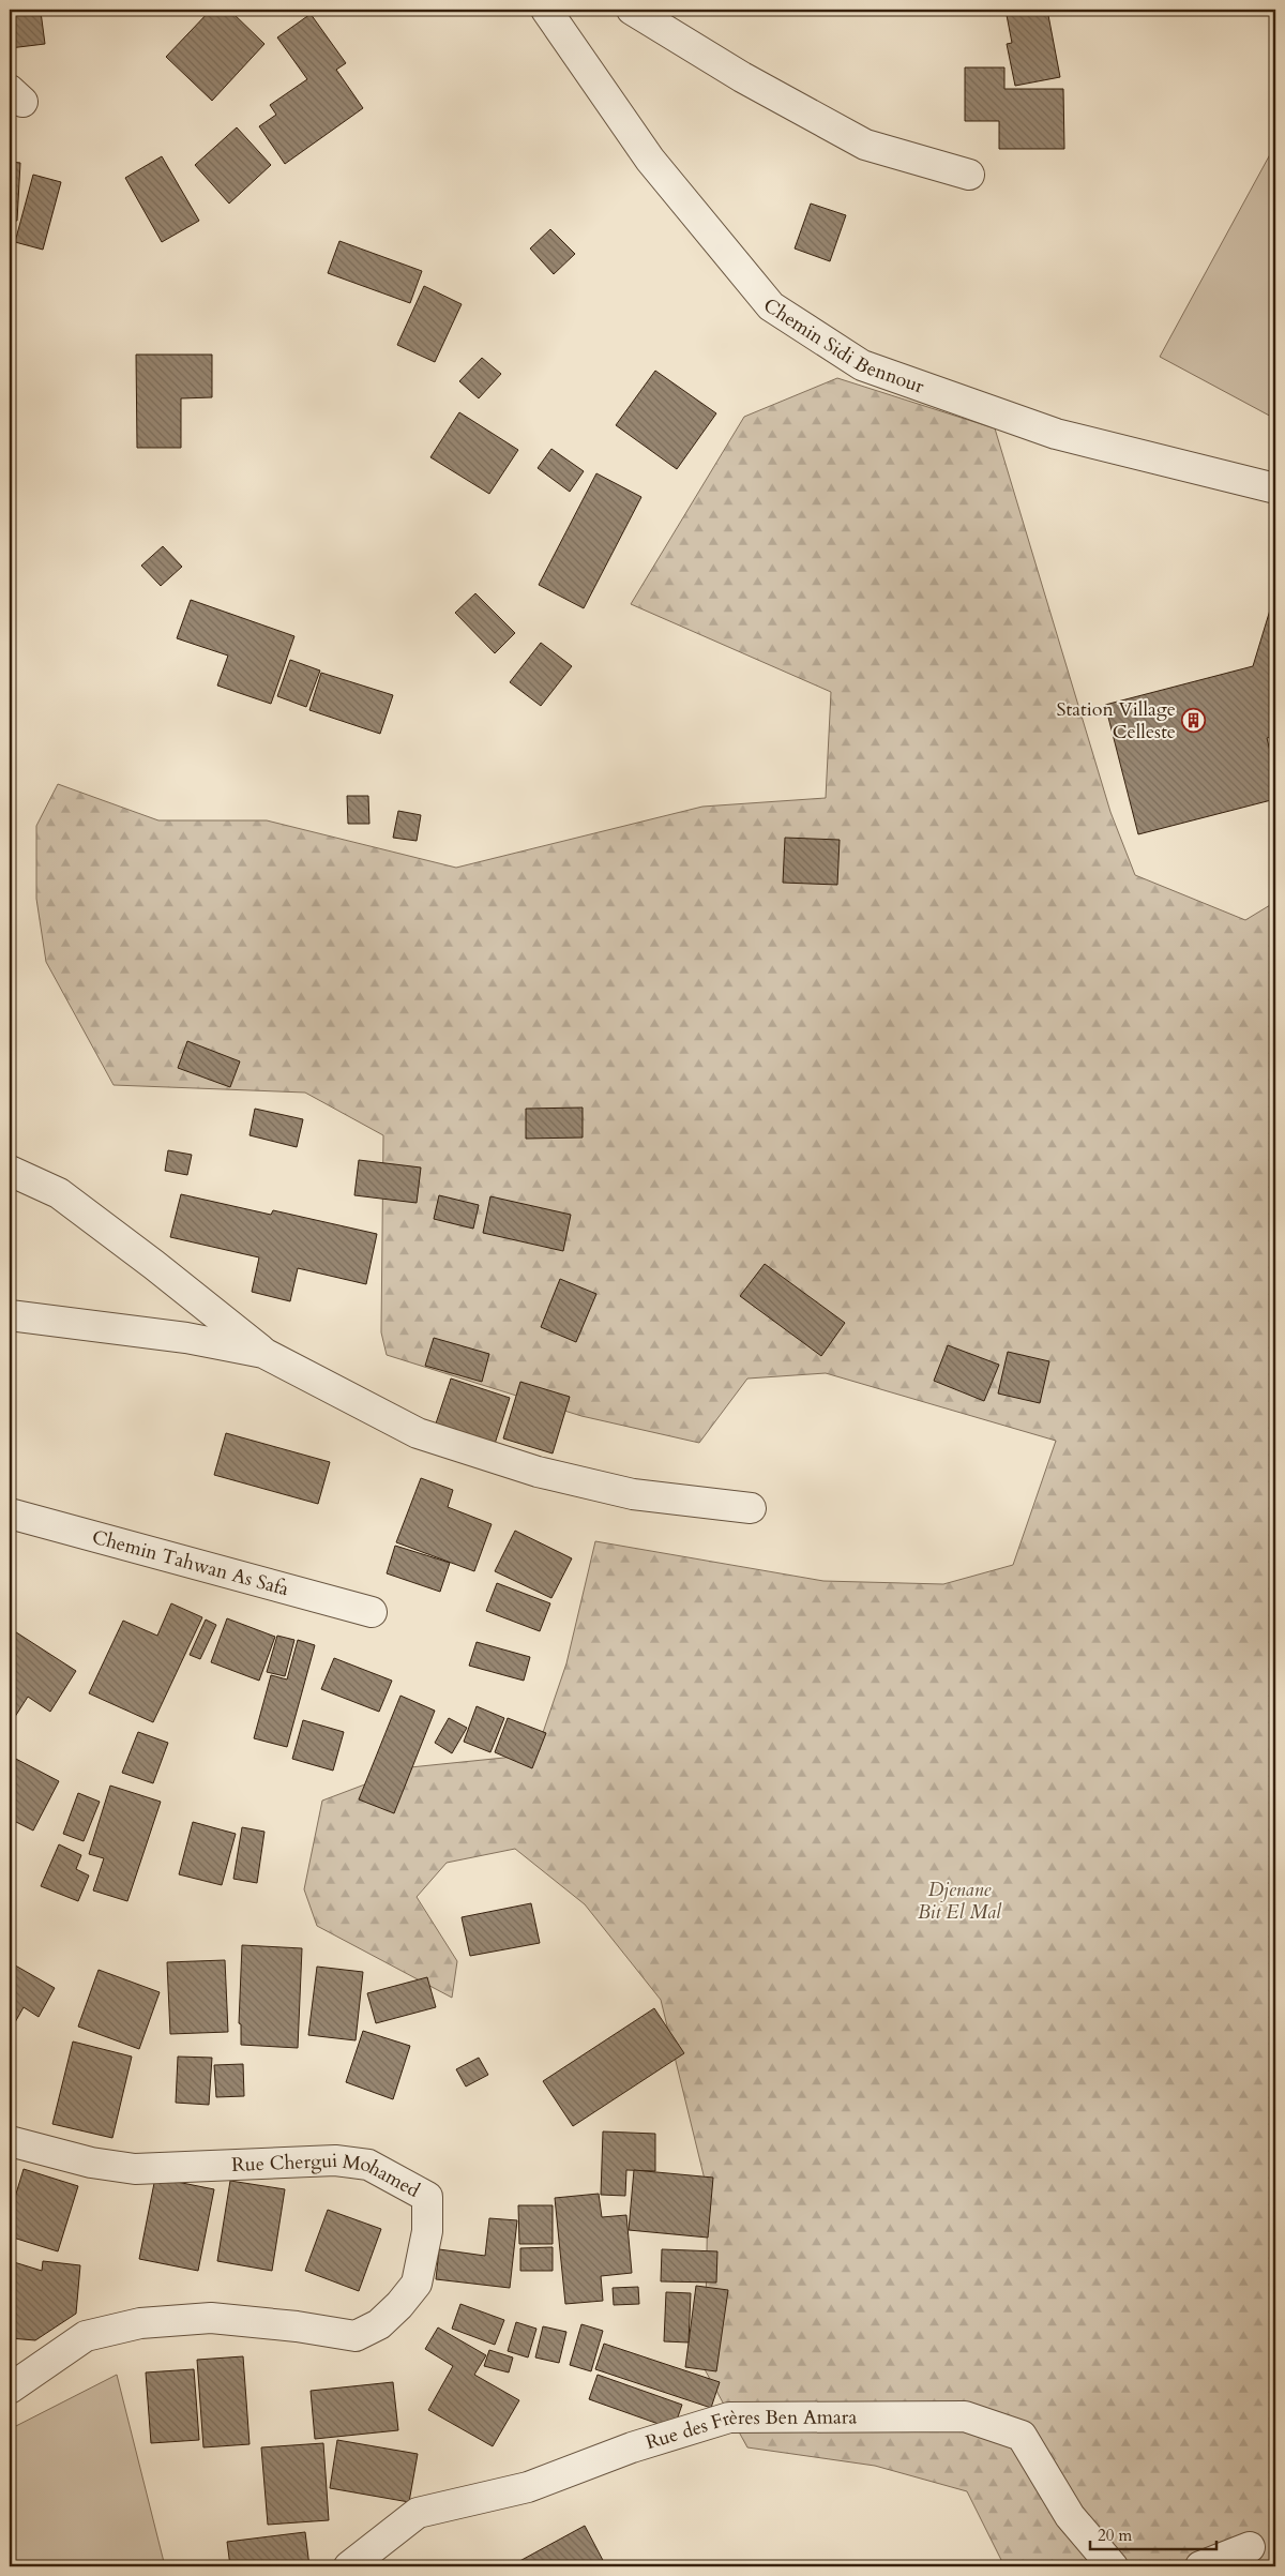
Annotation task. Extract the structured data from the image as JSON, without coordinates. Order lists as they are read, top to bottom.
{
  "streets": {
    "street": [
      "Chemin Sidi Bennour",
      "Chemin Tahwan As Safa",
      "Rue Chergui Mohamed",
      "Rue des Frères Ben Amara"
    ]
  },
  "parks": ["Djenane Bit El Mal"],
  "places": {
    "building": ["Station Village Celleste"]
  },
  "scale_bar": "20 m"
}
